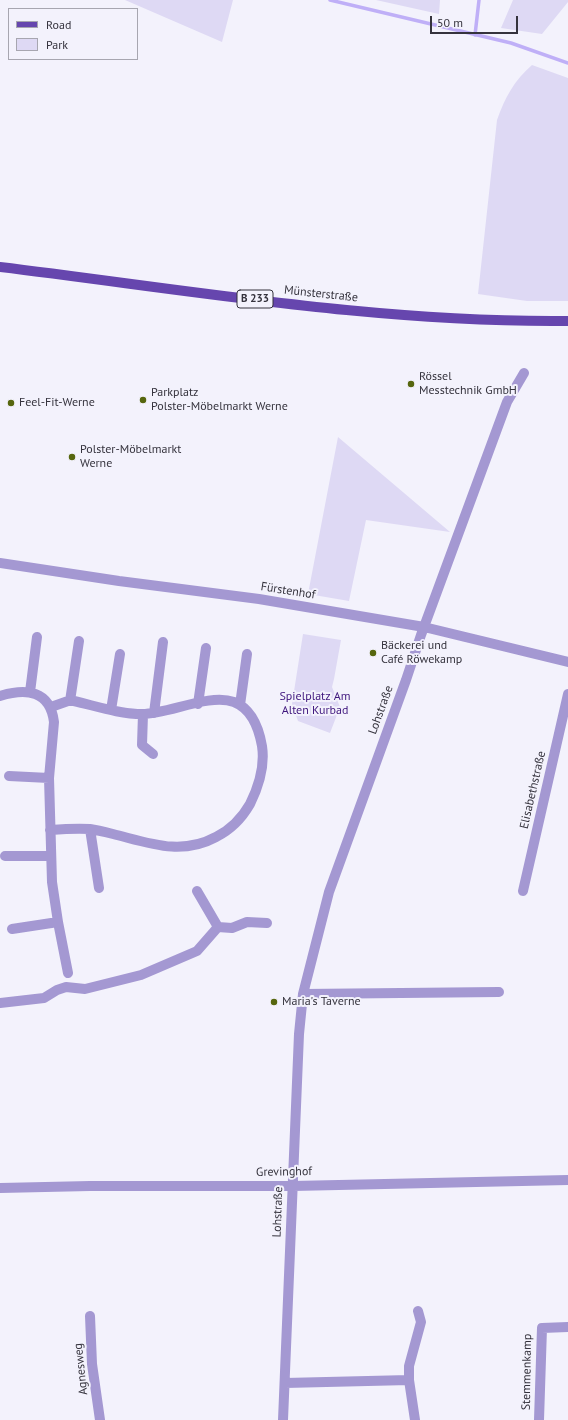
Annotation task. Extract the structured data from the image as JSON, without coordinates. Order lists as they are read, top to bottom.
{
  "streets": {
    "main road": ["Münsterstraße", "B 233"],
    "street": [
      "Fürstenhof",
      "Lohstraße",
      "Elisabethstraße",
      "Grevinghof",
      "Agnesweg",
      "Stemmenkamp"
    ]
  },
  "crossings": [
    ["Fürstenhof", "Lohstraße"],
    ["Lohstraße", "Grevinghof"]
  ],
  "parks": ["Spielplatz Am Alten Kurbad"],
  "places": [
    "Rössel Messtechnik GmbH",
    "Parkplatz Polster-Möbelmarkt Werne",
    "Feel-Fit-Werne",
    "Polster-Möbelmarkt Werne",
    "Bäckerei und Café Röwekamp",
    "Maria's Taverne"
  ],
  "legend": ["Road", "Park"],
  "scale_bar": "50 m"
}
